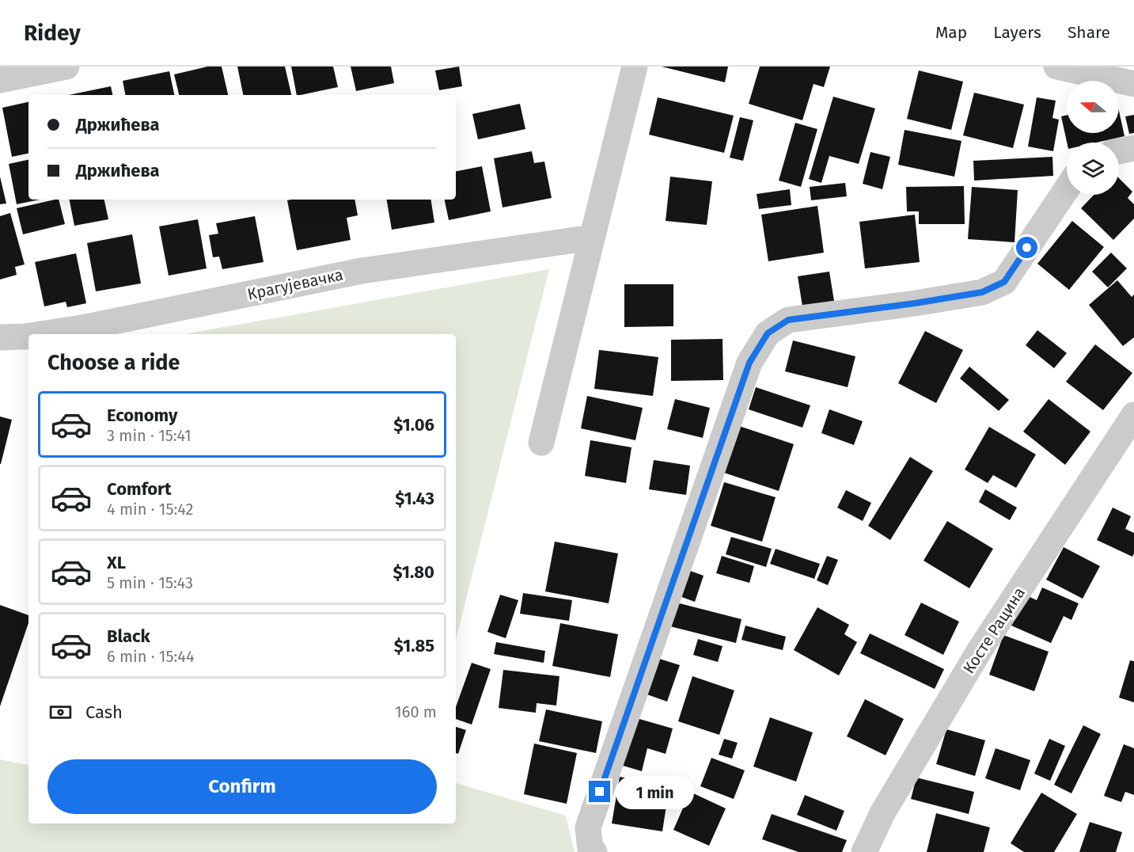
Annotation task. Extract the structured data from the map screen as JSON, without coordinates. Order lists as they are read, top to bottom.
{
  "streets": {
    "street": ["Крагујевачка", "Косте Рацина"]
  },
  "north": "left",
  "page": {
    "header": "Ridey",
    "nav": ["Map", "Layers", "Share"],
    "banner": ["Држићева", "Држићева"],
    "heading": "Choose a ride",
    "list": [
      {
        "name": "Economy",
        "note": "3 min · 15:41",
        "value": "$1.06"
      },
      {
        "name": "Comfort",
        "note": "4 min · 15:42",
        "value": "$1.43"
      },
      {
        "name": "XL",
        "note": "5 min · 15:43",
        "value": "$1.80"
      },
      {
        "name": "Black",
        "note": "6 min · 15:44",
        "value": "$1.85"
      }
    ],
    "pay": ["Cash", "160 m"],
    "buttons": "Confirm",
    "bubble": "1 min"
  }
}
